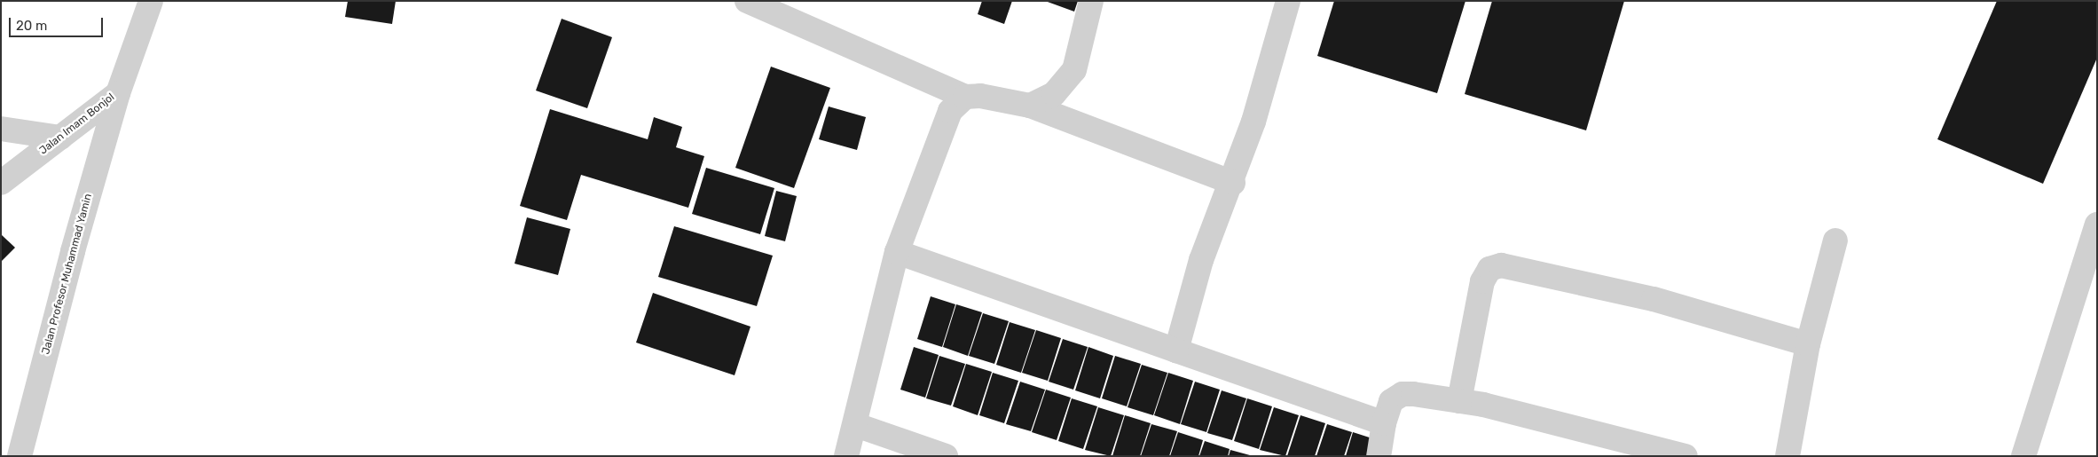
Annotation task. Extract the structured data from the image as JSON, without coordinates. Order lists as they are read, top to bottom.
{
  "streets": {
    "street": ["Jalan Imam Bonjol", "Jalan Profesor Muhammad Yamin"]
  },
  "crossings": [
    ["Jalan Imam Bonjol", "Jalan Profesor Muhammad Yamin"]
  ],
  "scale_bar": "20 m"
}
